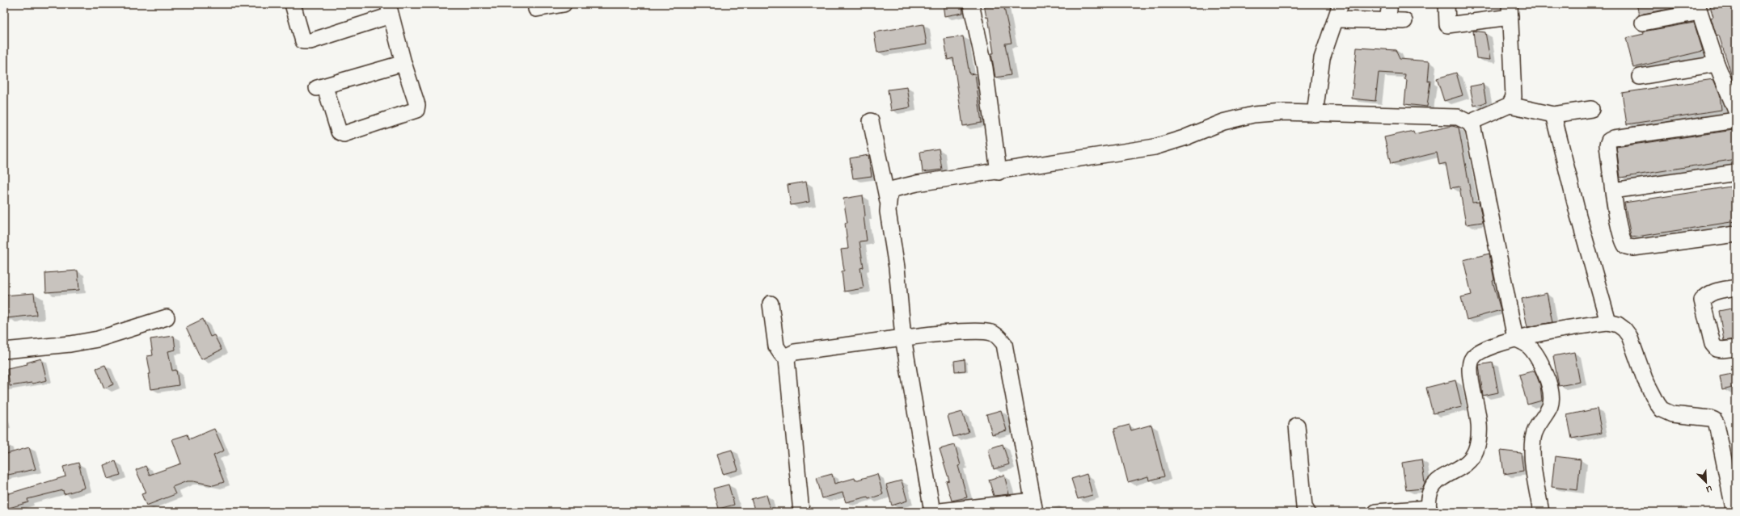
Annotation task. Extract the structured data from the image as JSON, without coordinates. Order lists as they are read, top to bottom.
{
  "north": "bottom right"
}
